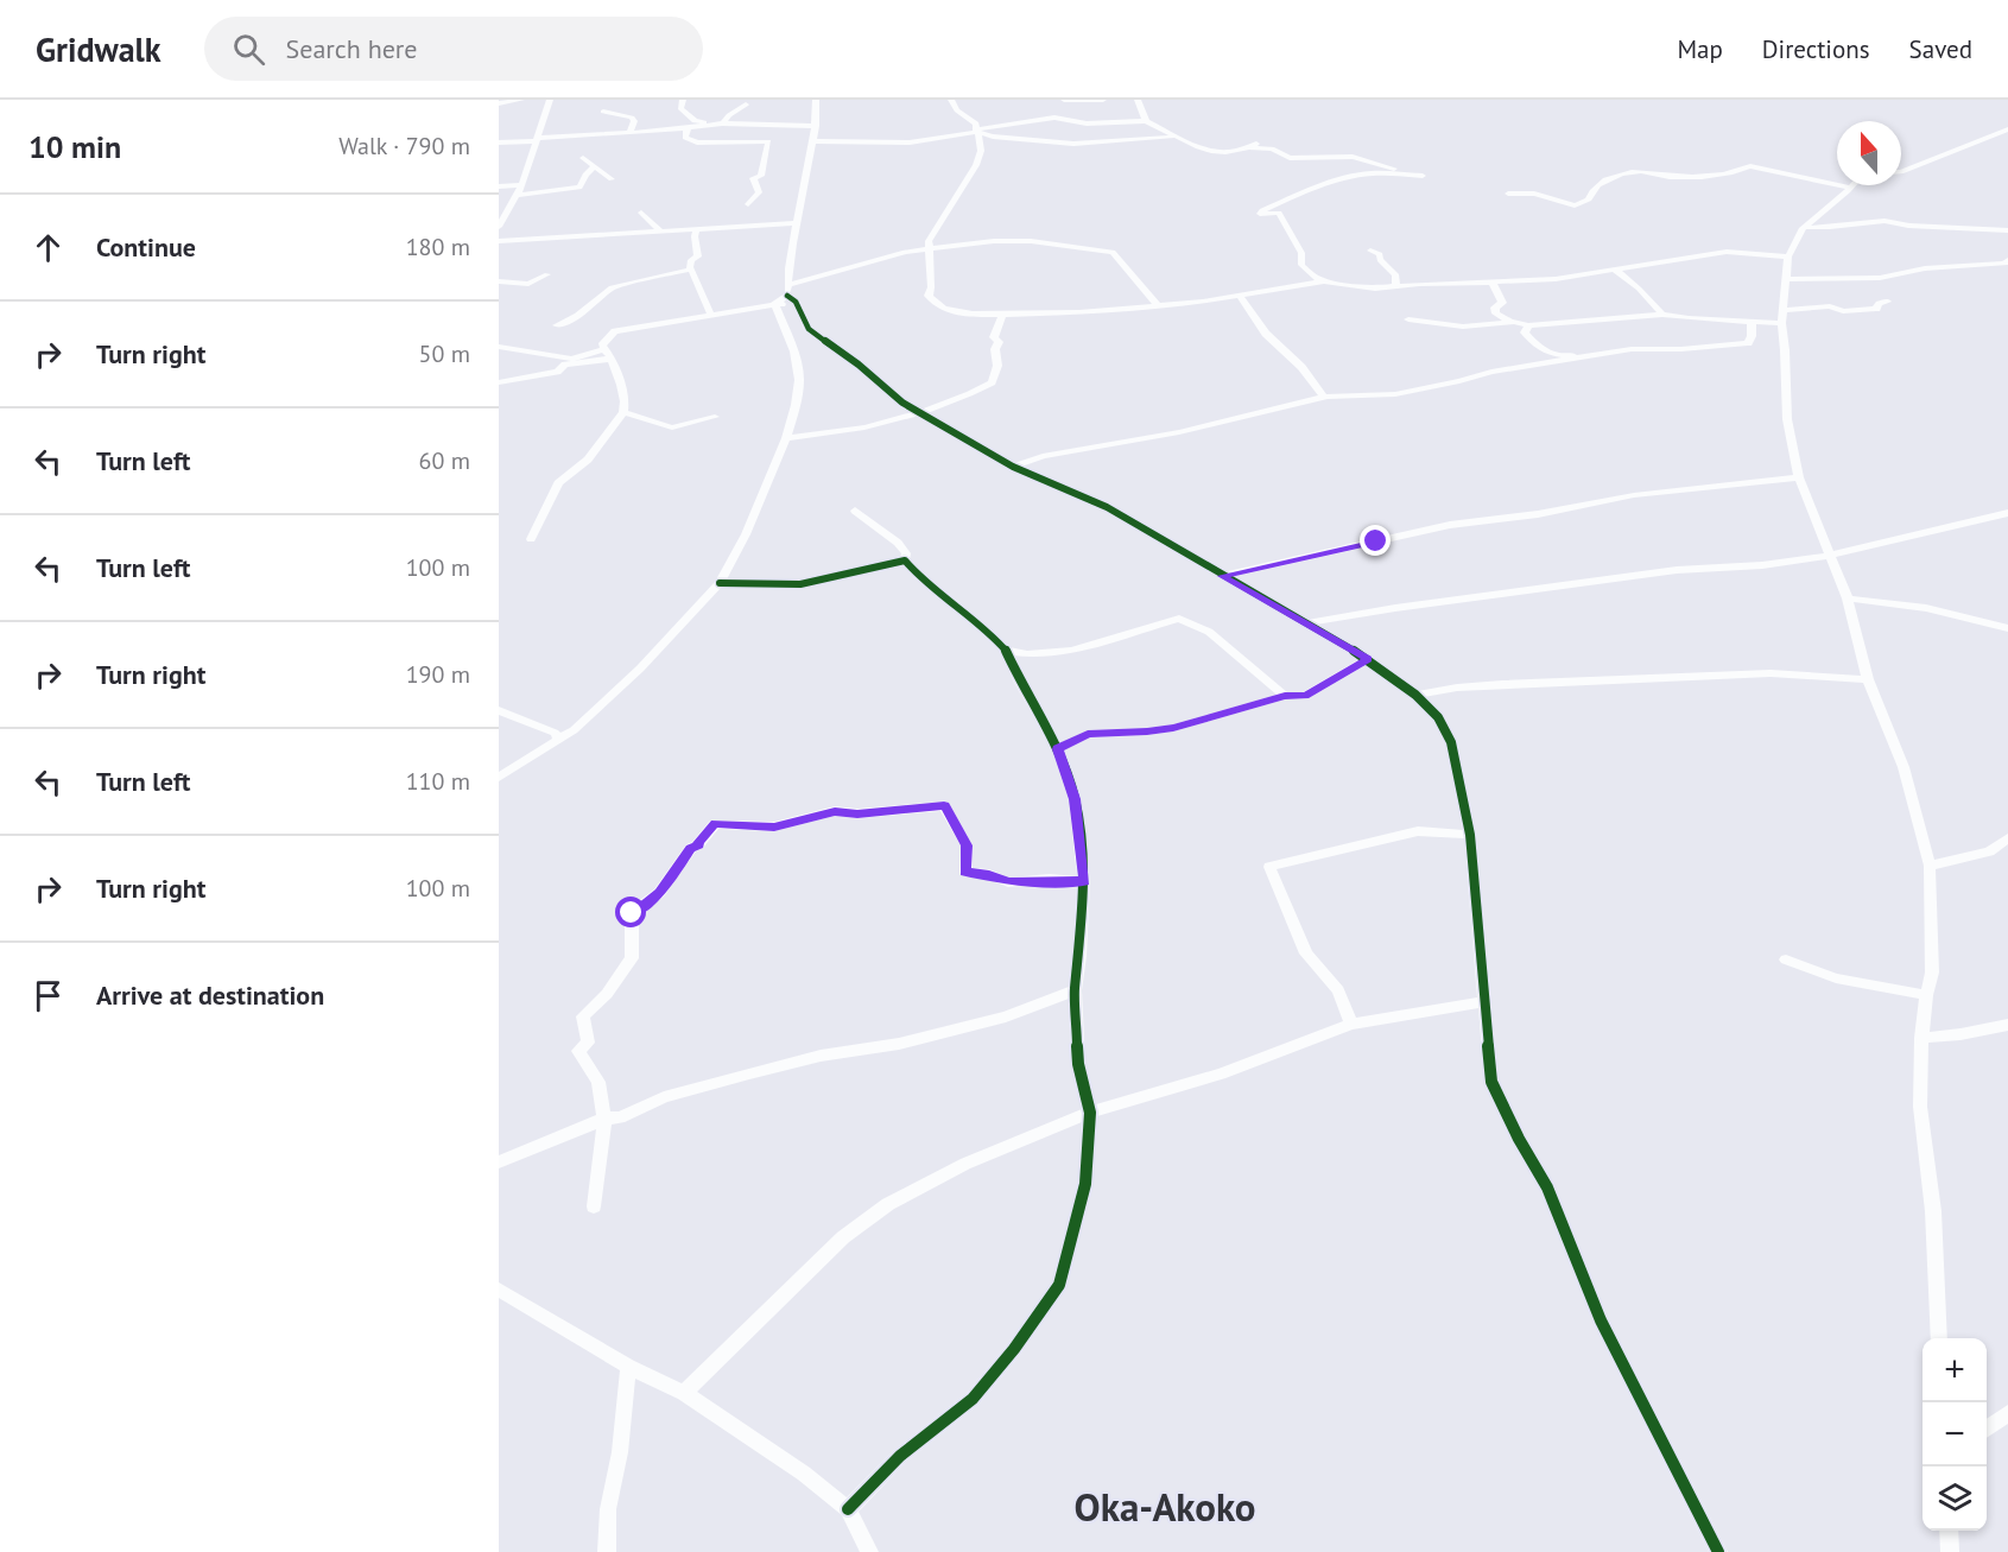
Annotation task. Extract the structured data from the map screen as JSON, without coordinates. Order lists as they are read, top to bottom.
{
  "districts": ["Oka-Akoko"],
  "north": "top",
  "page": {
    "header": "Gridwalk",
    "search": "Search here",
    "nav": ["Map", "Directions", "Saved"],
    "heading": ["10 min", "Walk · 790 m"],
    "list": [
      ["Continue", "180 m"],
      ["Turn right", "50 m"],
      ["Turn left", "60 m"],
      ["Turn left", "100 m"],
      ["Turn right", "190 m"],
      ["Turn left", "110 m"],
      ["Turn right", "100 m"],
      "Arrive at destination"
    ],
    "map_buttons": ["+", "−"]
  }
}
